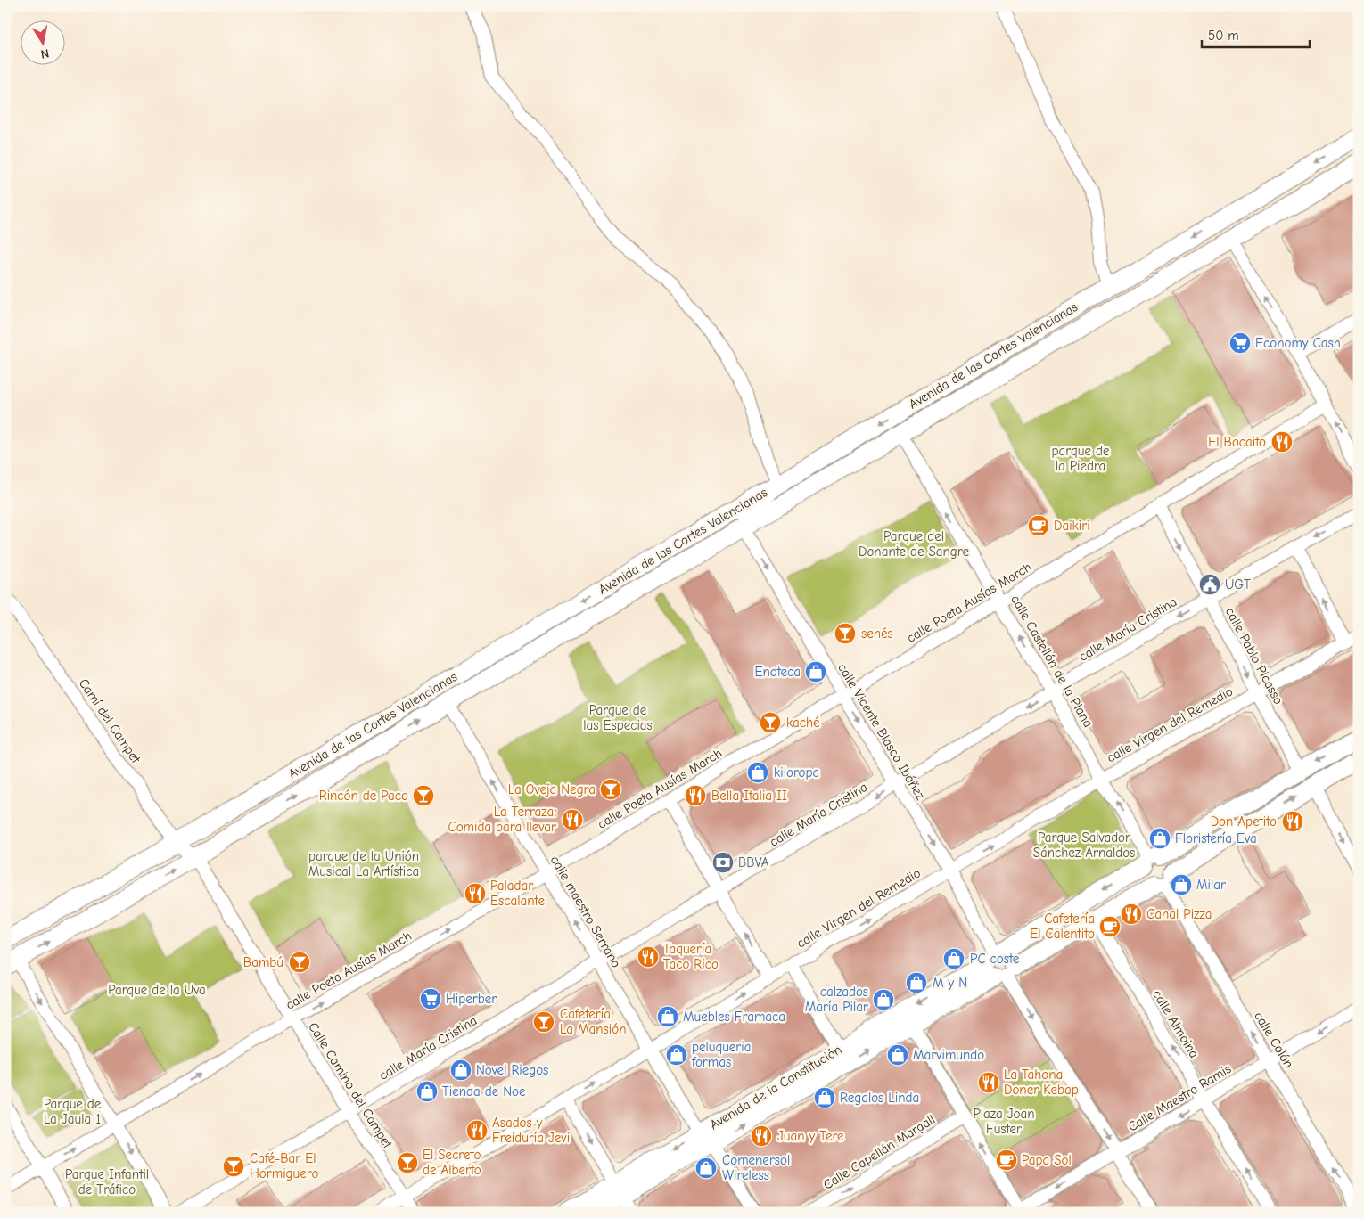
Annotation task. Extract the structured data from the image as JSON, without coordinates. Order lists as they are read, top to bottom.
{
  "streets": {
    "street": [
      "Avenida de las Cortes Valencianas",
      "calle Poeta Ausías March",
      "calle María Cristina",
      "calle Pablo Picasso",
      "calle Castellón de la Plana",
      "Camí del Campet",
      "calle Virgen del Remedio",
      "calle Vicente Blasco Ibáñez",
      "calle maestro Serrano",
      "calle Almoina",
      "calle Colón",
      "Calle Camino del Campet",
      "Avenida de la Constitución",
      "Calle Maestro Ramis",
      "Calle Capellán Margall"
    ]
  },
  "crossings": [
    ["Avenida de las Cortes Valencianas", "calle Castellón de la Plana"],
    ["Avenida de las Cortes Valencianas", "Camí del Campet"],
    ["Avenida de las Cortes Valencianas", "calle Vicente Blasco Ibáñez"],
    ["Avenida de las Cortes Valencianas", "calle maestro Serrano"],
    ["Avenida de las Cortes Valencianas", "Calle Camino del Campet"],
    ["calle Poeta Ausías March", "calle Pablo Picasso"],
    ["calle Poeta Ausías March", "calle Castellón de la Plana"],
    ["calle Poeta Ausías March", "calle Vicente Blasco Ibáñez"],
    ["calle Poeta Ausías March", "calle maestro Serrano"],
    ["calle Poeta Ausías March", "Calle Camino del Campet"],
    ["calle María Cristina", "calle Pablo Picasso"],
    ["calle María Cristina", "calle Castellón de la Plana"],
    ["calle María Cristina", "calle Vicente Blasco Ibáñez"],
    ["calle María Cristina", "calle maestro Serrano"],
    ["calle María Cristina", "Calle Camino del Campet"],
    ["calle Pablo Picasso", "calle Virgen del Remedio"],
    ["calle Pablo Picasso", "Avenida de la Constitución"],
    ["calle Castellón de la Plana", "calle Virgen del Remedio"],
    ["calle Castellón de la Plana", "Avenida de la Constitución"],
    ["Camí del Campet", "Calle Camino del Campet"],
    ["calle Virgen del Remedio", "calle Vicente Blasco Ibáñez"],
    ["calle Virgen del Remedio", "calle maestro Serrano"],
    ["calle Virgen del Remedio", "Calle Camino del Campet"],
    ["calle Vicente Blasco Ibáñez", "Avenida de la Constitución"],
    ["calle Vicente Blasco Ibáñez", "Calle Maestro Ramis"],
    ["calle maestro Serrano", "Avenida de la Constitución"],
    ["calle Almoina", "Avenida de la Constitución"],
    ["calle Almoina", "Calle Maestro Ramis"],
    ["calle Colón", "Avenida de la Constitución"],
    ["calle Colón", "Calle Maestro Ramis"]
  ],
  "one_way": [
    "calle Poeta Ausías March",
    "calle María Cristina",
    "calle Castellón de la Plana",
    "calle Virgen del Remedio",
    "calle Vicente Blasco Ibáñez",
    "calle maestro Serrano",
    "calle Almoina",
    "calle Colón",
    "Calle Maestro Ramis",
    "Calle Capellán Margall"
  ],
  "parks": [
    "parque de la Piedra",
    "Parque del Donante de Sangre",
    "Parque de las Especias",
    "Parque Salvador Sánchez Arnaldos",
    "parque de la Unión Musical La Artística",
    "Parque de la Uva",
    "Parque de La Jaula 1",
    "Plaza Joan Fuster",
    "Parque Infantil de Tráfico"
  ],
  "places": {
    "supermarket": ["Economy Cash", "Hiperber"],
    "restaurant": [
      "El Bocaito",
      "Bella Italia II",
      "La Terraza: Comida para llevar",
      "Don Apetito",
      "Paladar Escalante",
      "Canal Pizza",
      "Taquería Taco Rico",
      "La Tahona Doner Kebap",
      "Asados y Freiduría Jevi",
      "Juan y Tere"
    ],
    "cafe": ["Daikiri", "Cafetería El Calentito", "Papa Sol"],
    "public building": ["UGT"],
    "bar": [
      "senés",
      "kaché",
      "La Oveja Negra",
      "Rincón de Paco",
      "Bambú",
      "Cafetería La Mansión",
      "El Secreto de Alberto",
      "Café-Bar El Hormiguero"
    ],
    "shop": [
      "Enoteca",
      "kiloropa",
      "Floristería Eva",
      "Milar",
      "PC coste",
      "M y N",
      "calzados María Pilar",
      "Muebles Framaca",
      "peluqueria formas",
      "Marvimundo",
      "Novel Riegos",
      "Tienda de Noe",
      "Regalos Linda",
      "Comenersol Wireless"
    ],
    "bank": ["BBVA"]
  },
  "scale_bar": "50 m",
  "north": "bottom"
}
